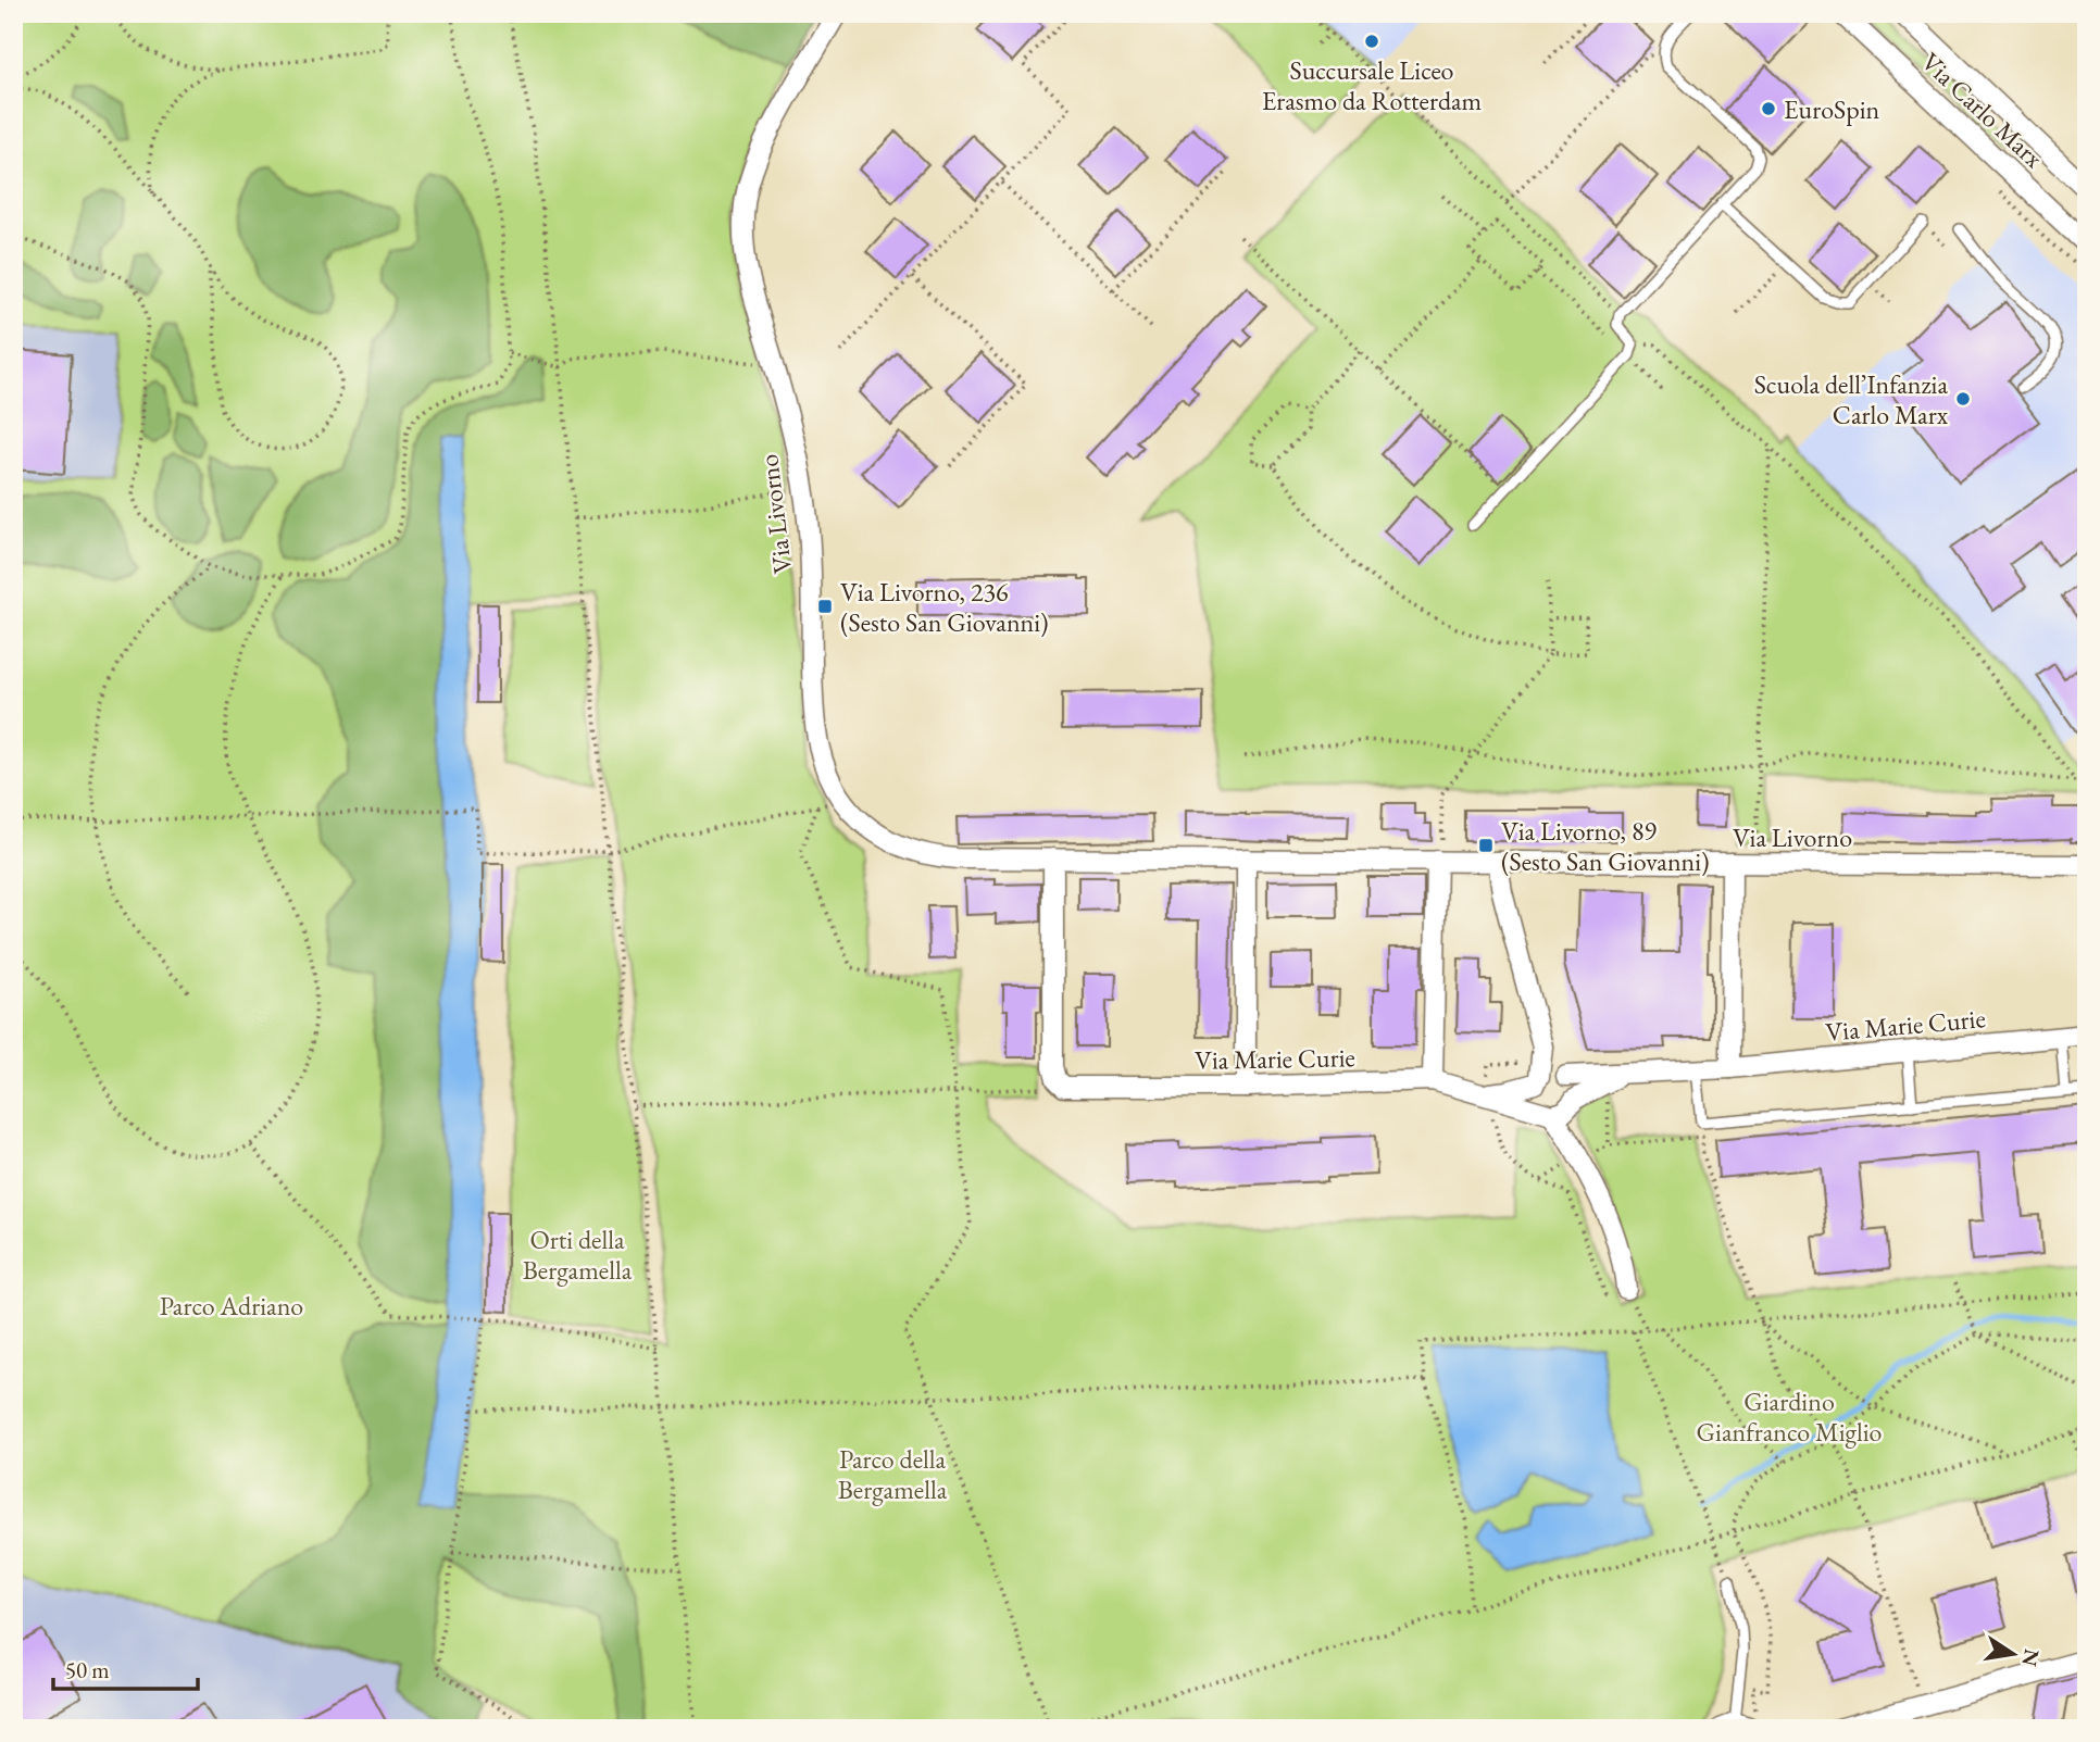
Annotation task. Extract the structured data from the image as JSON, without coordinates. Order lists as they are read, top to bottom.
{
  "streets": {
    "street": ["Via Carlo Marx", "Via Livorno", "Via Marie Curie"]
  },
  "parks": [
    "Orti della Bergamella",
    "Parco Adriano",
    "Giardino Gianfranco Miglio",
    "Parco della Bergamella"
  ],
  "places": {
    "other": ["Succursale Liceo Erasmo da Rotterdam", "EuroSpin", "Scuola dell’Infanzia Carlo Marx"],
    "transit": ["Via Livorno, 236 (Sesto San Giovanni)", "Via Livorno, 89 (Sesto San Giovanni)"]
  },
  "scale_bar": "50 m",
  "north": "right"
}
